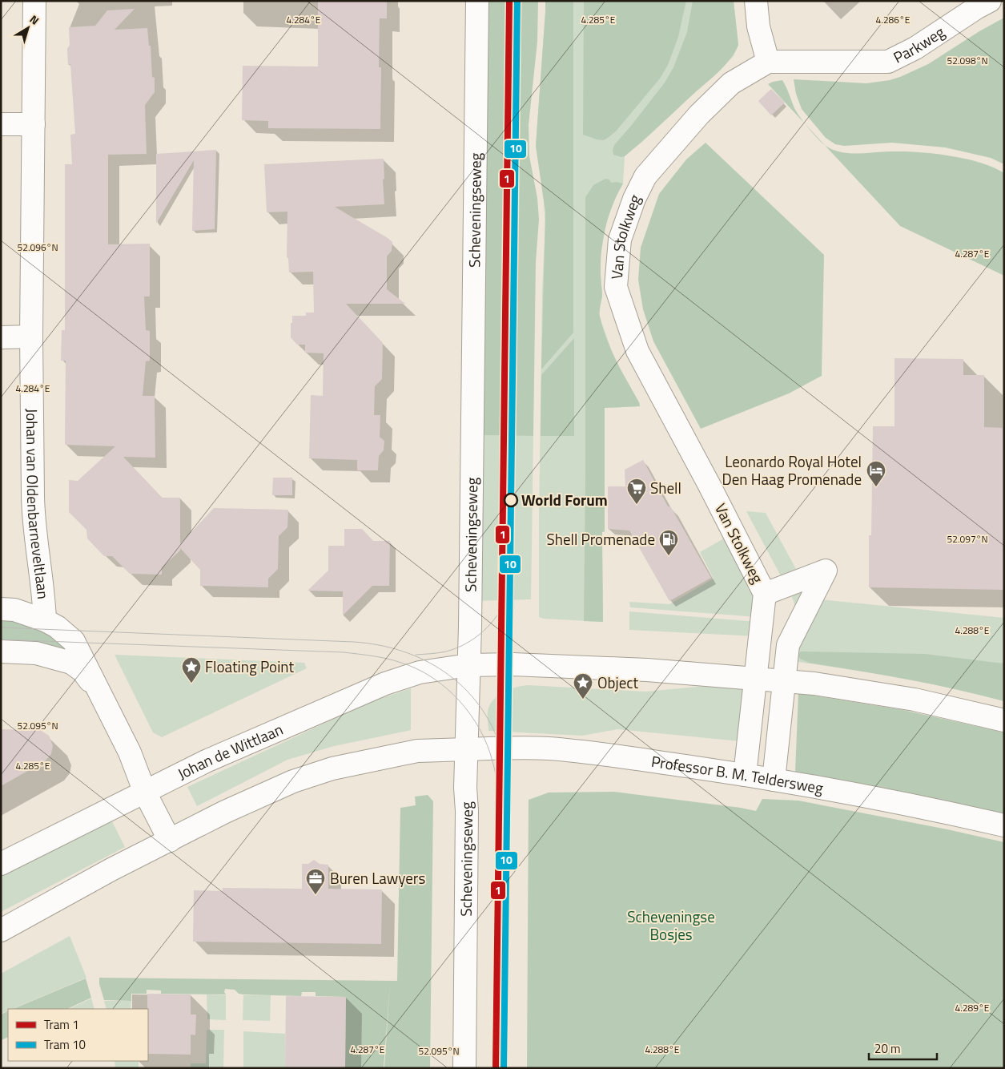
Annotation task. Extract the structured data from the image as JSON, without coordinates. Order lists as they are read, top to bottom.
{
  "streets": {
    "street": [
      "Parkweg",
      "Scheveningseweg",
      "Van Stolkweg",
      "Johan van Oldenbarneveltlaan",
      "Johan de Wittlaan",
      "Professor B. M. Teldersweg"
    ]
  },
  "crossings": [
    ["Parkweg", "Van Stolkweg"],
    ["Scheveningseweg", "Johan de Wittlaan"],
    ["Scheveningseweg", "Professor B. M. Teldersweg"],
    ["Van Stolkweg", "Professor B. M. Teldersweg"]
  ],
  "parks": ["Scheveningse Bosjes"],
  "places": {
    "hotel": ["Leonardo Royal Hotel Den Haag Promenade"],
    "other": ["World Forum"],
    "supermarket": ["Shell"],
    "fuel station": ["Shell Promenade"],
    "place": ["Floating Point", "Object"],
    "office": ["Buren Lawyers"]
  },
  "lines": ["tram line 1", "tram line 10"],
  "legend": ["Tram 1", "Tram 10"],
  "scale_bar": "20 m",
  "north": "top right",
  "coordinates": [
    "4.284°E",
    "4.285°E",
    "4.286°E",
    "52.098°N",
    "52.096°N",
    "4.287°E",
    "52.097°N",
    "4.288°E",
    "52.095°N",
    "4.289°E"
  ]
}
